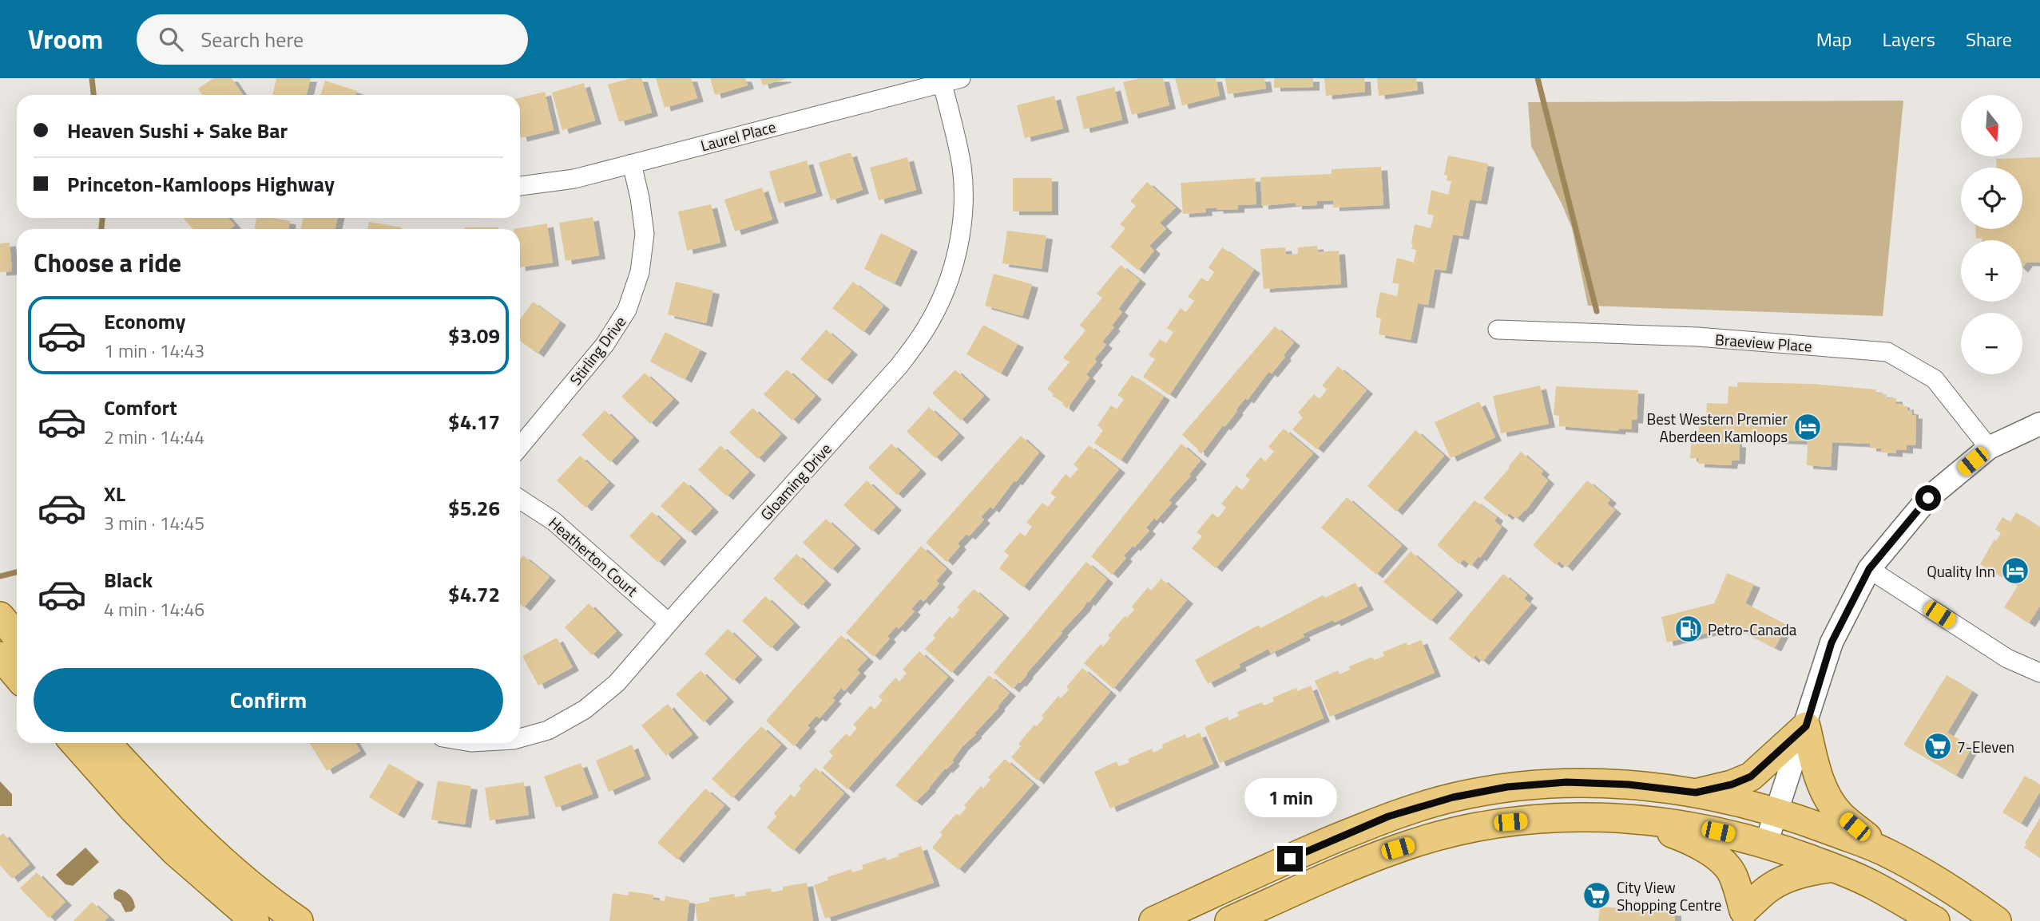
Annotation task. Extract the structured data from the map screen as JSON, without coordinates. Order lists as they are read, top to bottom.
{
  "streets": {
    "street": [
      "Laurel Place",
      "Braeview Place",
      "Stirling Drive",
      "Gloaming Drive",
      "Heatherton Court"
    ]
  },
  "crossings": [
    ["Laurel Place", "Stirling Drive"],
    ["Laurel Place", "Gloaming Drive"],
    ["Gloaming Drive", "Heatherton Court"]
  ],
  "places": {
    "hotel": ["Best Western Premier Aberdeen Kamloops", "Quality Inn"],
    "fuel station": ["Petro-Canada"],
    "supermarket": ["7-Eleven", "City View Shopping Centre"]
  },
  "north": "bottom",
  "page": {
    "header": "Vroom",
    "search": "Search here",
    "nav": ["Map", "Layers", "Share"],
    "map_buttons": ["+", "−"],
    "banner": ["Heaven Sushi + Sake Bar", "Princeton-Kamloops Highway"],
    "heading": "Choose a ride",
    "list": [
      {
        "name": "Economy",
        "note": "1 min · 14:43",
        "value": "$3.09"
      },
      {
        "name": "Comfort",
        "note": "2 min · 14:44",
        "value": "$4.17"
      },
      {
        "name": "XL",
        "note": "3 min · 14:45",
        "value": "$5.26"
      },
      {
        "name": "Black",
        "note": "4 min · 14:46",
        "value": "$4.72"
      }
    ],
    "buttons": "Confirm",
    "bubble": "1 min"
  }
}
